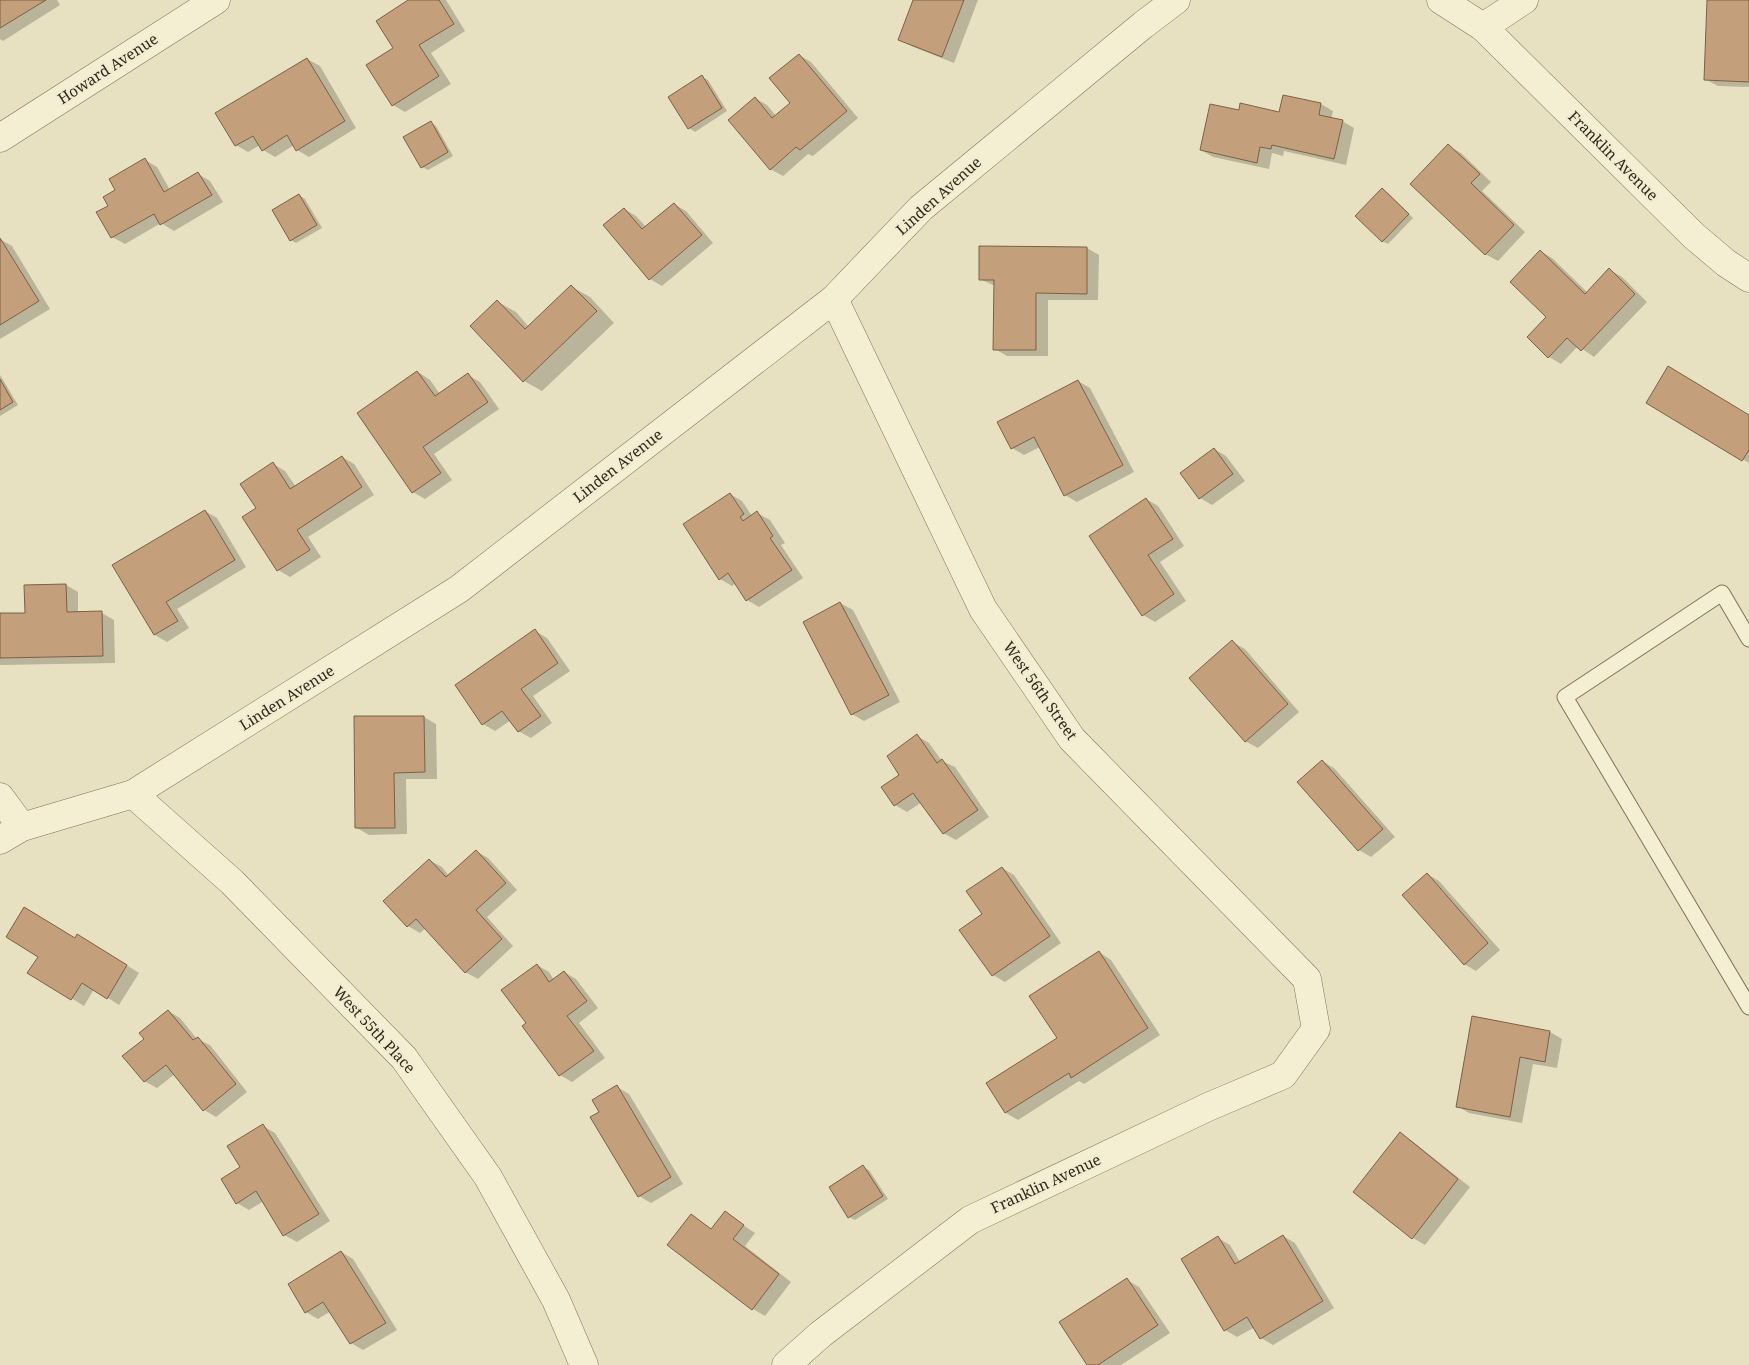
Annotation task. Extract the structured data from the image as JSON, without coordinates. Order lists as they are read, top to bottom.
{
  "streets": {
    "street": [
      "Howard Avenue",
      "Franklin Avenue",
      "Linden Avenue",
      "West 56th Street",
      "West 55th Place"
    ]
  },
  "crossings": [
    ["Franklin Avenue", "West 56th Street"],
    ["Linden Avenue", "West 56th Street"],
    ["Linden Avenue", "West 55th Place"]
  ]
}
